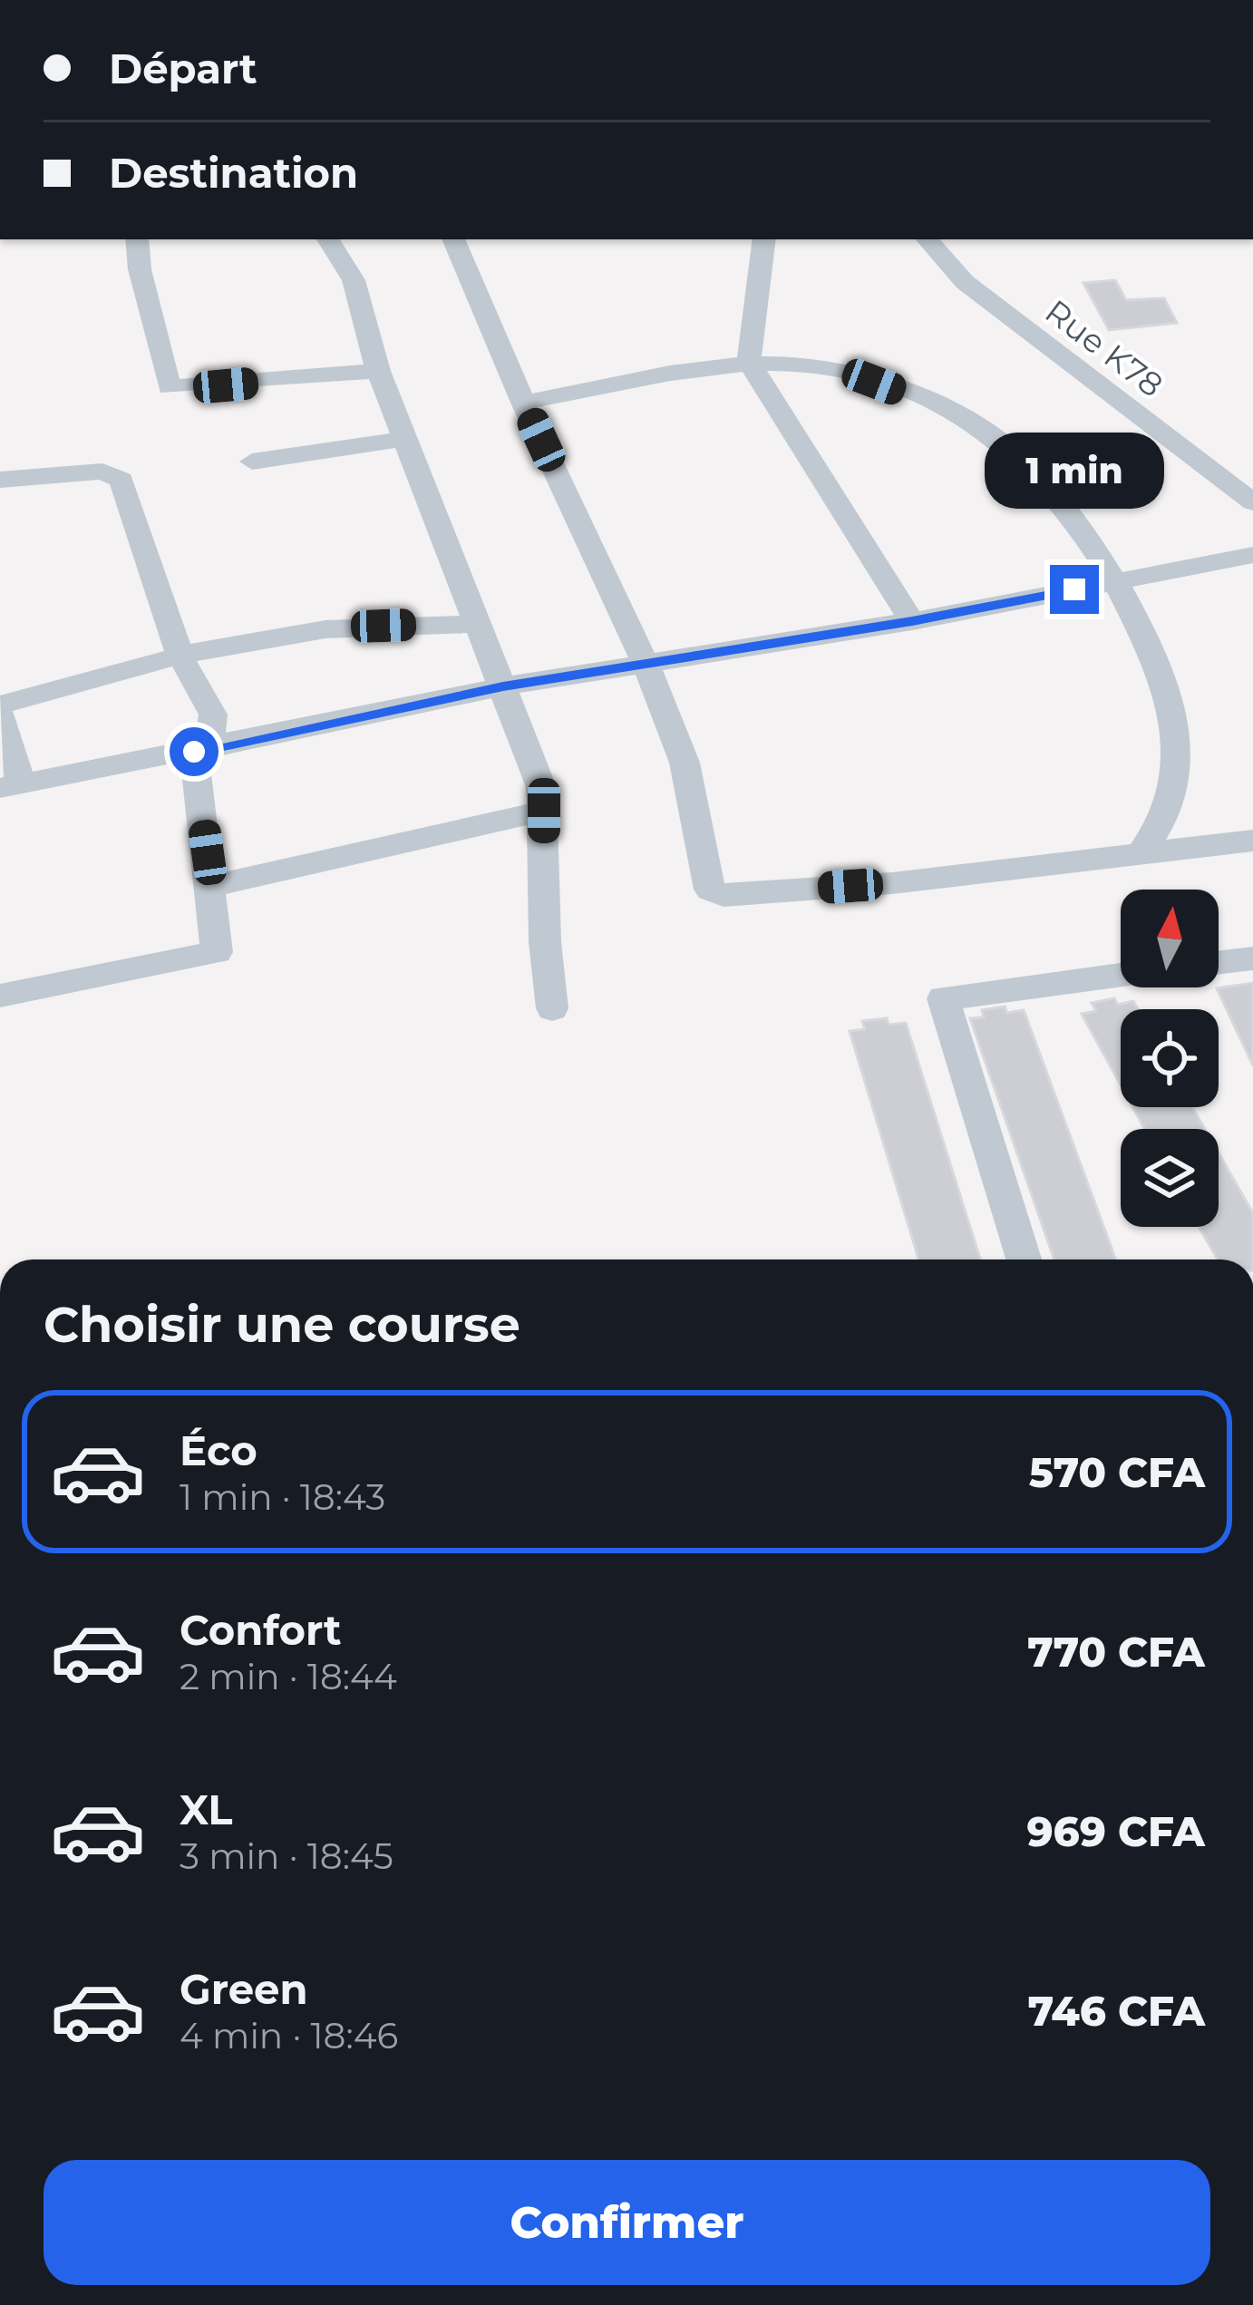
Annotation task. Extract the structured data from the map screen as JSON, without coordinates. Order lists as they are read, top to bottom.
{
  "streets": {
    "street": ["Rue K78"]
  },
  "north": "top",
  "page": {
    "banner": ["Départ", "Destination"],
    "bubble": "1 min",
    "heading": "Choisir une course",
    "list": [
      {
        "name": "Éco",
        "note": "1 min · 18:43",
        "value": "570 CFA"
      },
      {
        "name": "Confort",
        "note": "2 min · 18:44",
        "value": "770 CFA"
      },
      {
        "name": "XL",
        "note": "3 min · 18:45",
        "value": "969 CFA"
      },
      {
        "name": "Green",
        "note": "4 min · 18:46",
        "value": "746 CFA"
      }
    ],
    "buttons": "Confirmer"
  }
}
